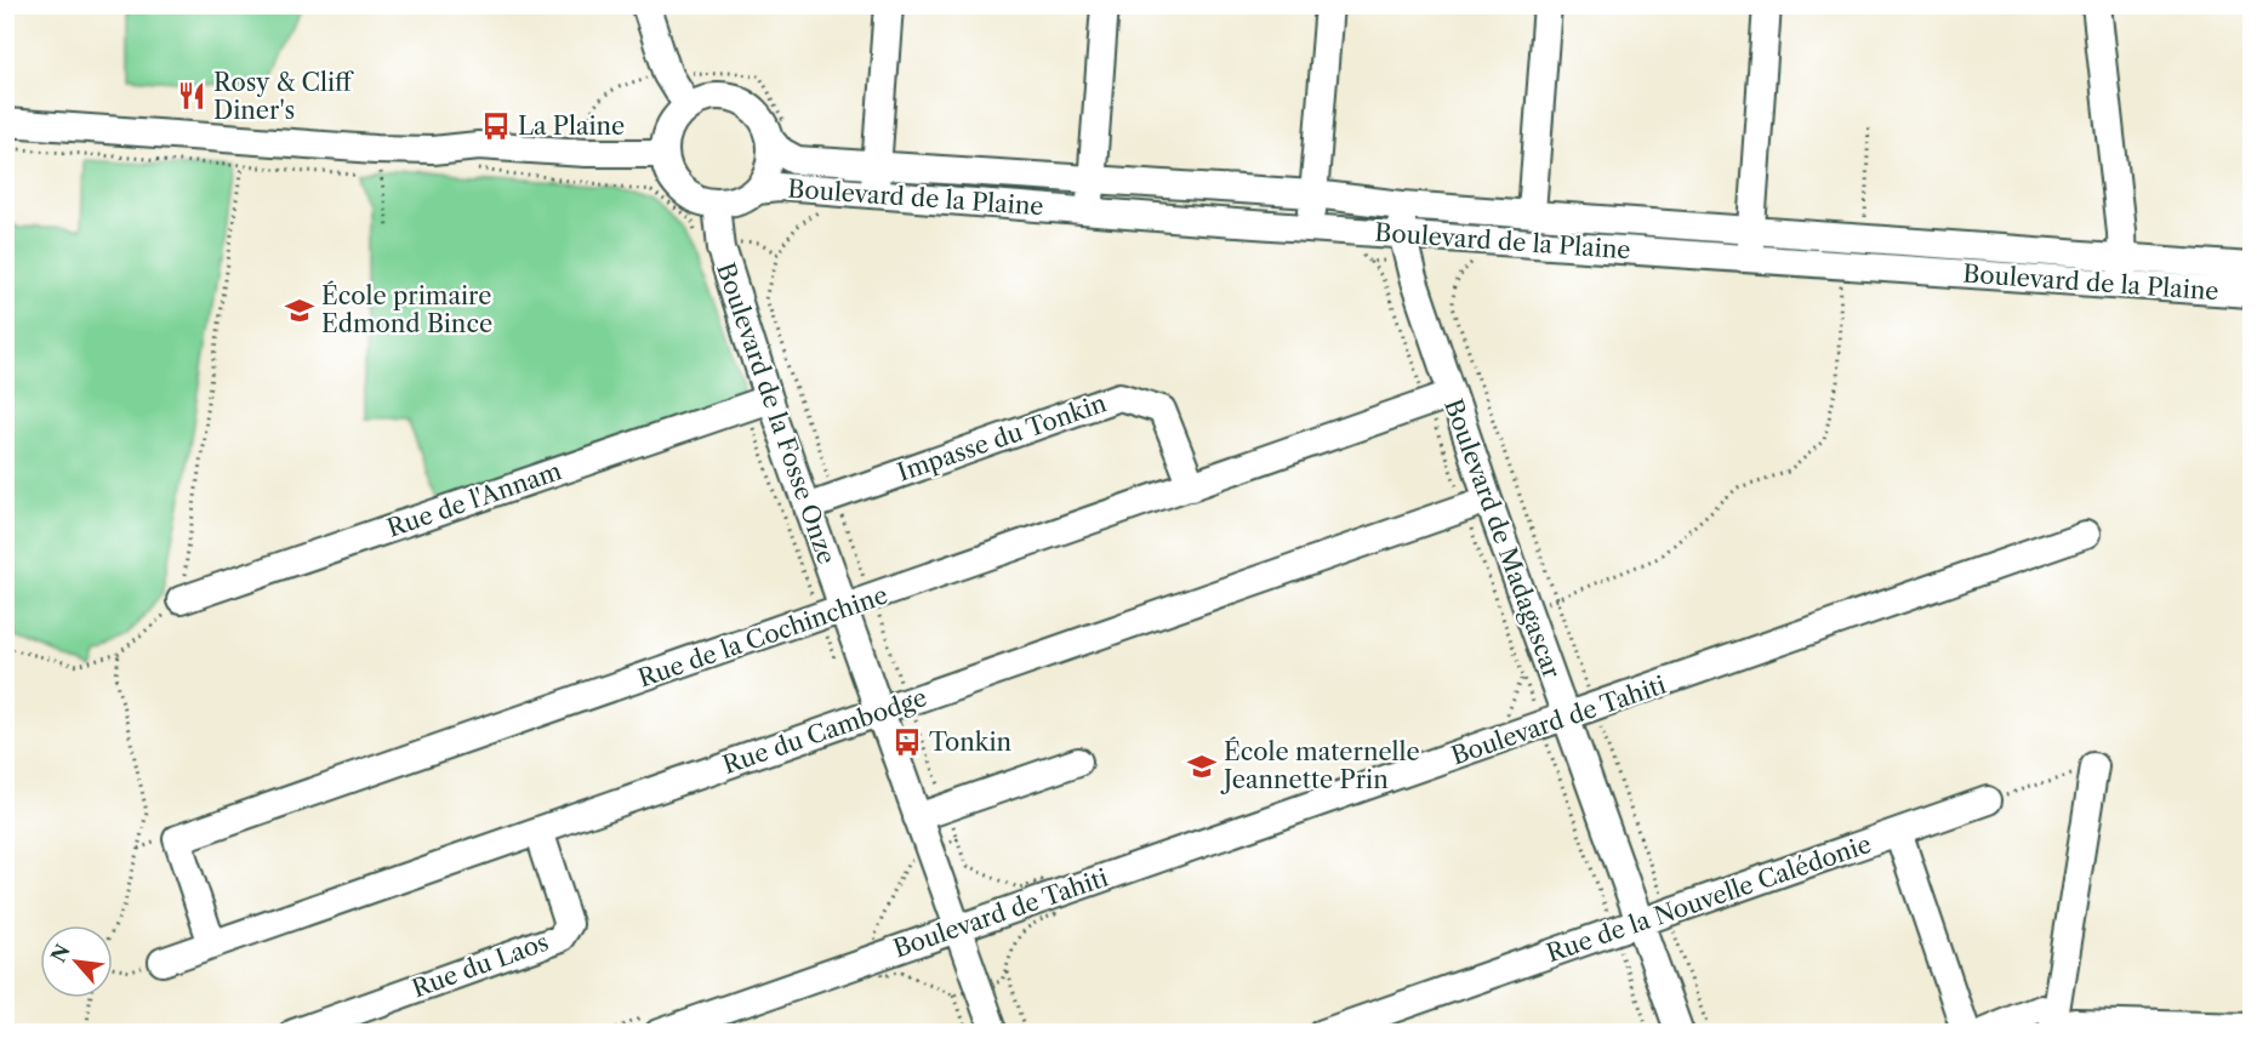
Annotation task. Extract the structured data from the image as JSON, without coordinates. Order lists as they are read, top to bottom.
{
  "streets": {
    "street": [
      "Boulevard de la Plaine",
      "Boulevard de la Fosse Onze",
      "Impasse du Tonkin",
      "Rue de l'Annam",
      "Boulevard de Madagascar",
      "Rue de la Cochinchine",
      "Boulevard de Tahiti",
      "Rue du Cambodge",
      "Rue de la Nouvelle Calédonie",
      "Rue du Laos"
    ]
  },
  "crossings": [
    ["Boulevard de la Plaine", "Boulevard de la Fosse Onze"],
    ["Boulevard de la Plaine", "Boulevard de Madagascar"],
    ["Boulevard de la Fosse Onze", "Impasse du Tonkin"],
    ["Boulevard de la Fosse Onze", "Rue de l'Annam"],
    ["Boulevard de la Fosse Onze", "Rue de la Cochinchine"],
    ["Boulevard de la Fosse Onze", "Boulevard de Tahiti"],
    ["Boulevard de la Fosse Onze", "Rue du Cambodge"],
    ["Impasse du Tonkin", "Rue de la Cochinchine"],
    ["Boulevard de Madagascar", "Rue de la Cochinchine"],
    ["Boulevard de Madagascar", "Boulevard de Tahiti"],
    ["Boulevard de Madagascar", "Rue du Cambodge"],
    ["Boulevard de Madagascar", "Rue de la Nouvelle Calédonie"],
    ["Rue de la Cochinchine", "Rue du Cambodge"],
    ["Rue du Cambodge", "Rue du Laos"]
  ],
  "places": {
    "restaurant": ["Rosy & Cliff Diner's"],
    "bus stop": ["La Plaine", "Tonkin"],
    "school or university": ["École primaire Edmond Bince", "École maternelle Jeannette Prin"]
  },
  "north": "top left"
}
